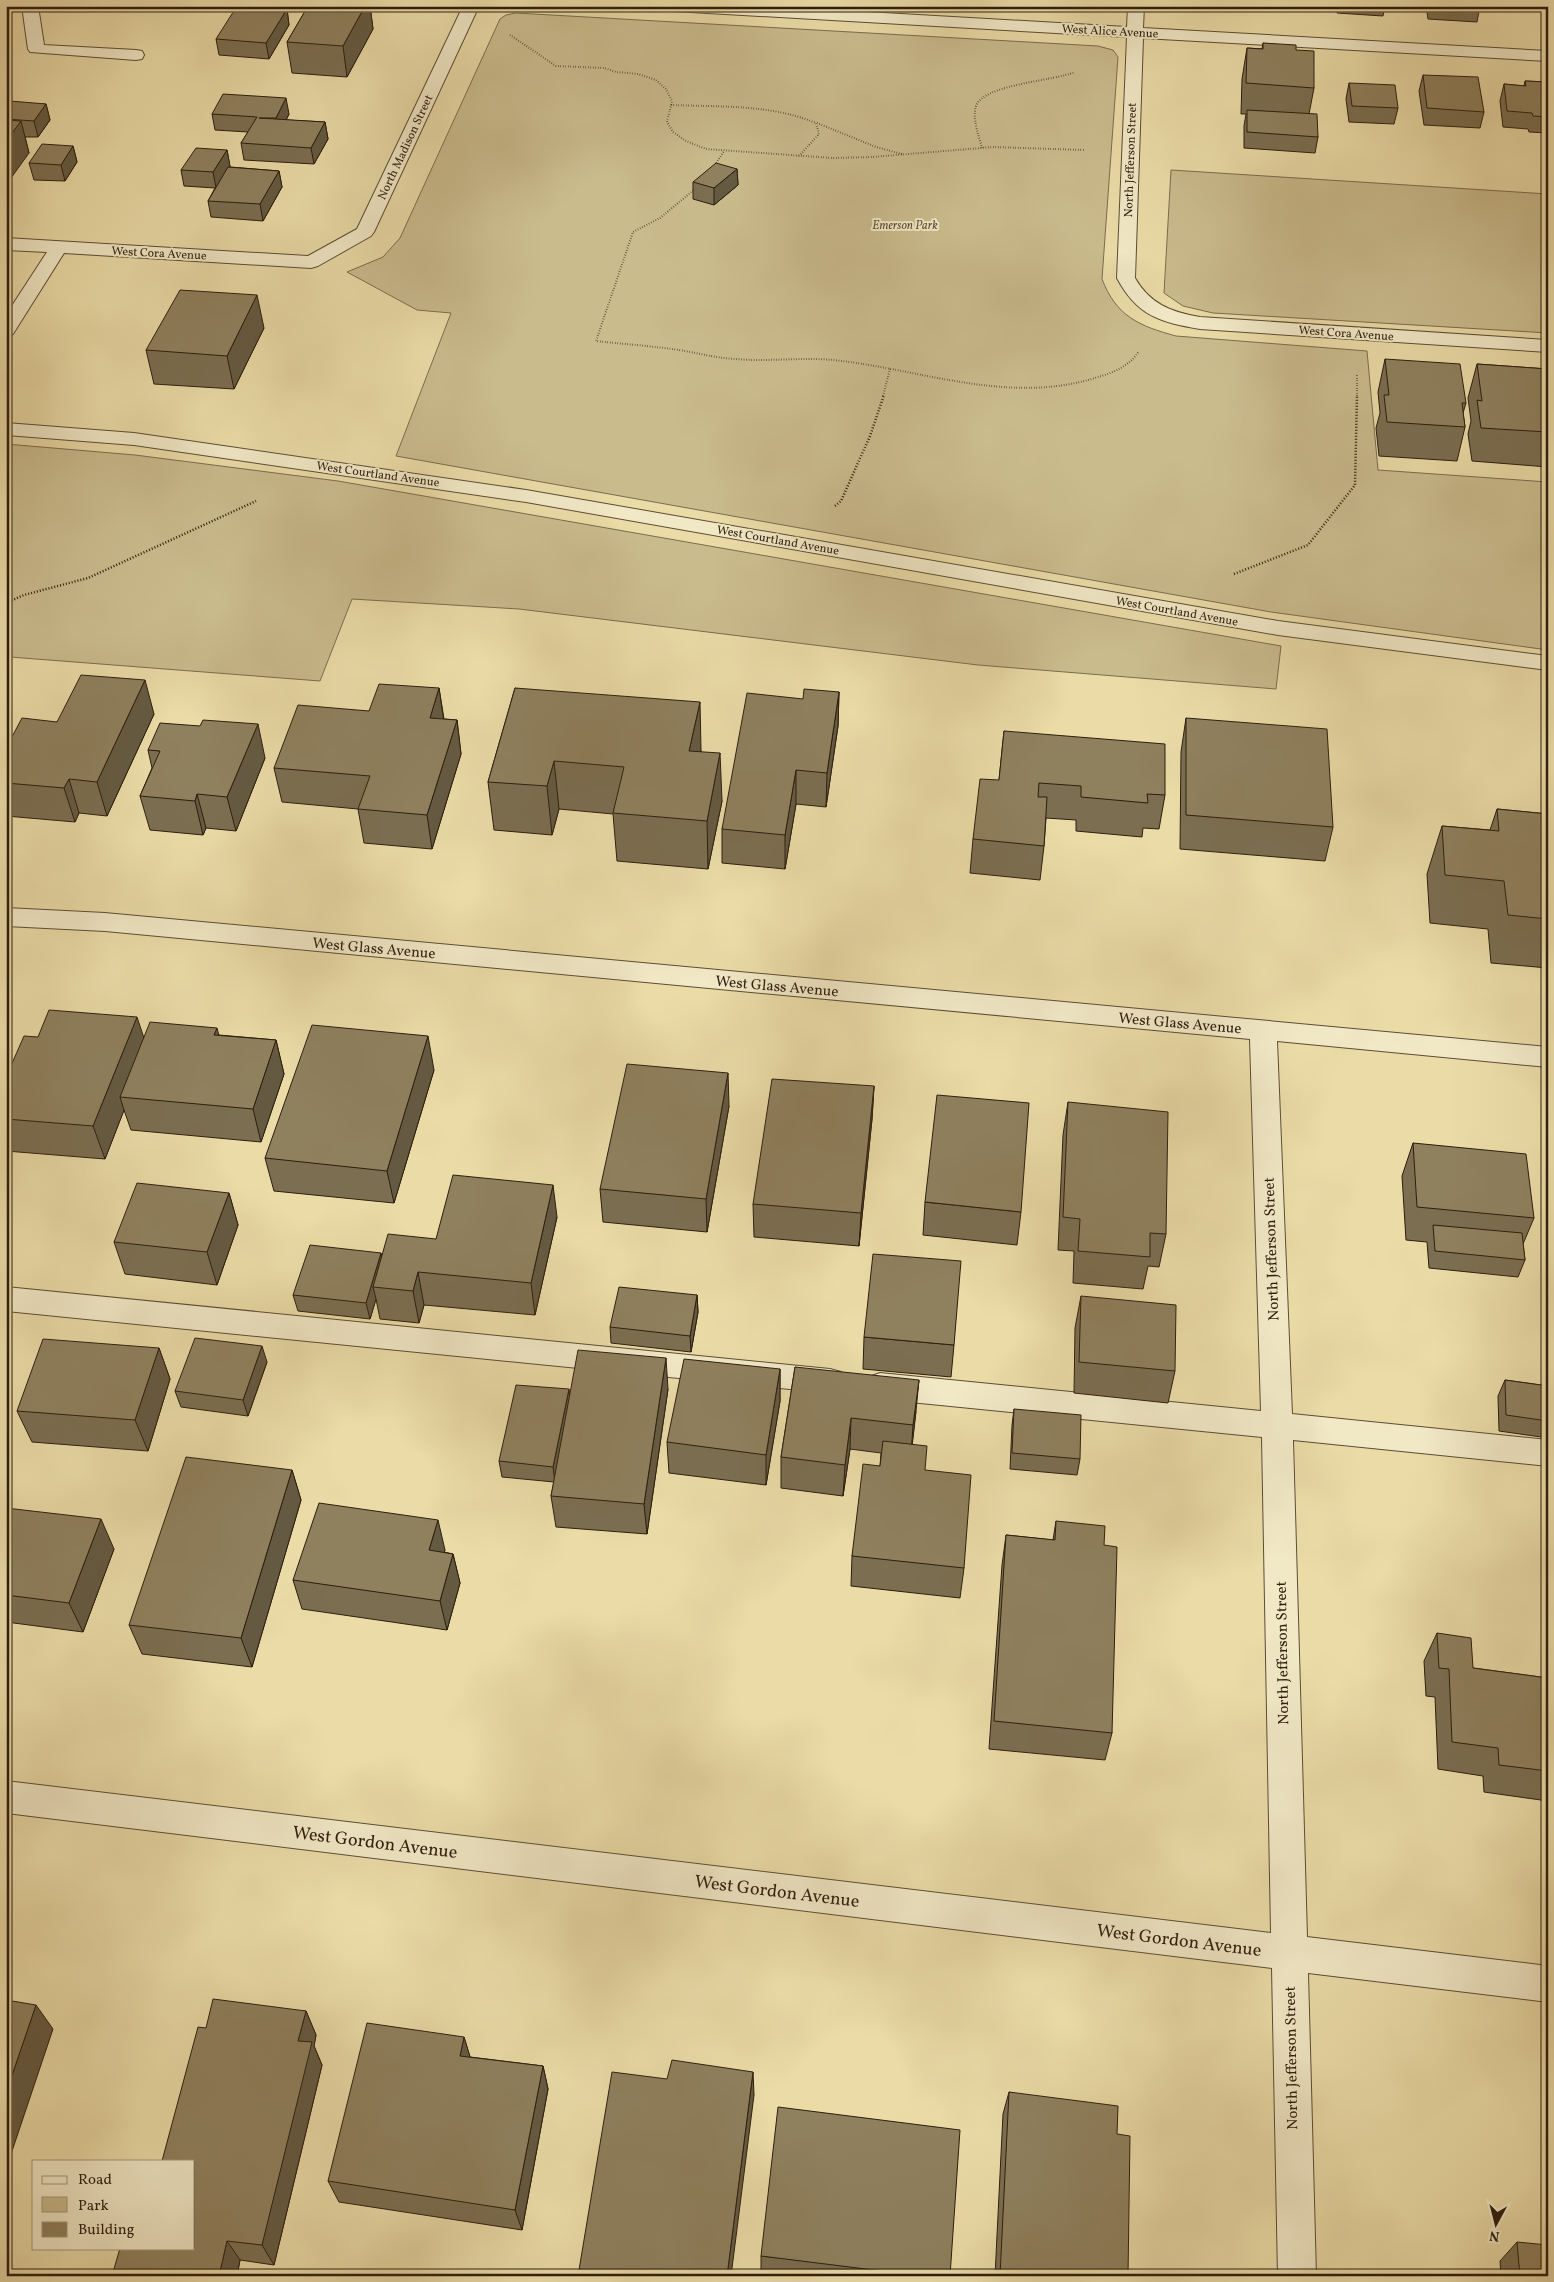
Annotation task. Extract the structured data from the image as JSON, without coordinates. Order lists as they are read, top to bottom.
{
  "streets": {
    "street": [
      "West Alice Avenue",
      "North Madison Street",
      "North Jefferson Street",
      "West Cora Avenue",
      "West Courtland Avenue",
      "West Glass Avenue",
      "West Gordon Avenue"
    ]
  },
  "crossings": [
    ["West Alice Avenue", "North Jefferson Street"],
    ["North Madison Street", "West Cora Avenue"],
    ["North Jefferson Street", "West Cora Avenue"],
    ["North Jefferson Street", "West Glass Avenue"],
    ["North Jefferson Street", "West Gordon Avenue"]
  ],
  "parks": ["Emerson Park"],
  "legend": ["Road", "Park", "Building"],
  "north": "bottom"
}
